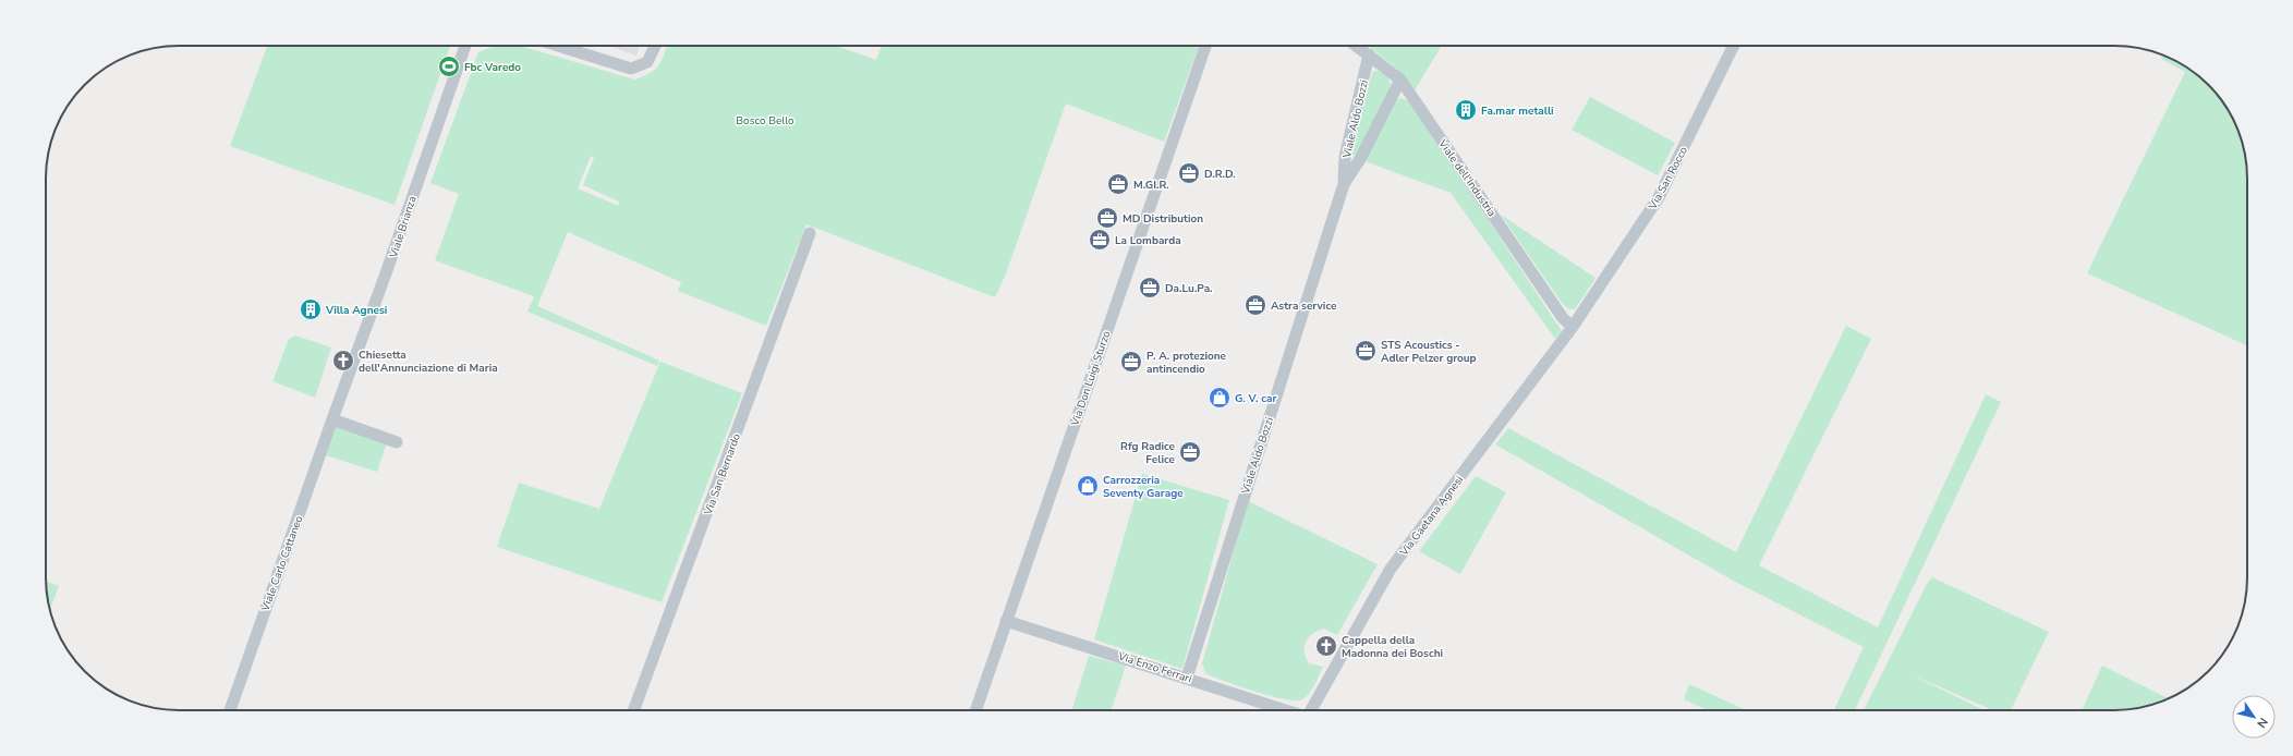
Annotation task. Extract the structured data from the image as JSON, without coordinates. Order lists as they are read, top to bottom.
{
  "streets": {
    "street": [
      "Viale Aldo Bozzi",
      "Viale dell'Industria",
      "Via San Rocco",
      "Viale Brianza",
      "Via Don Luigi Sturzo",
      "Via San Bernardo",
      "Via Gaetana Agnesi",
      "Viale Carlo Cattaneo",
      "Via Enzo Ferrari"
    ]
  },
  "crossings": [
    ["Viale Aldo Bozzi", "Viale dell'Industria"],
    ["Viale Aldo Bozzi", "Via Enzo Ferrari"],
    ["Viale dell'Industria", "Via San Rocco"],
    ["Viale dell'Industria", "Via Gaetana Agnesi"],
    ["Via San Rocco", "Via Gaetana Agnesi"],
    ["Viale Brianza", "Viale Carlo Cattaneo"],
    ["Via Don Luigi Sturzo", "Via Enzo Ferrari"]
  ],
  "parks": ["Bosco Bello"],
  "places": {
    "sports": ["Fbc Varedo"],
    "building": ["Fa.mar metalli", "Villa Agnesi"],
    "office": [
      "D.R.D.",
      "M.GI.R.",
      "MD Distribution",
      "La Lombarda",
      "Da.Lu.Pa.",
      "Astra service",
      "STS Acoustics - Adler Pelzer group",
      "P. A. protezione antincendio",
      "Rfg Radice Felice"
    ],
    "church": ["Chiesetta dell'Annunciazione di Maria", "Cappella della Madonna dei Boschi"],
    "shop": ["G. V. car", "Carrozzeria Seventy Garage"]
  },
  "north": "bottom right"
}
